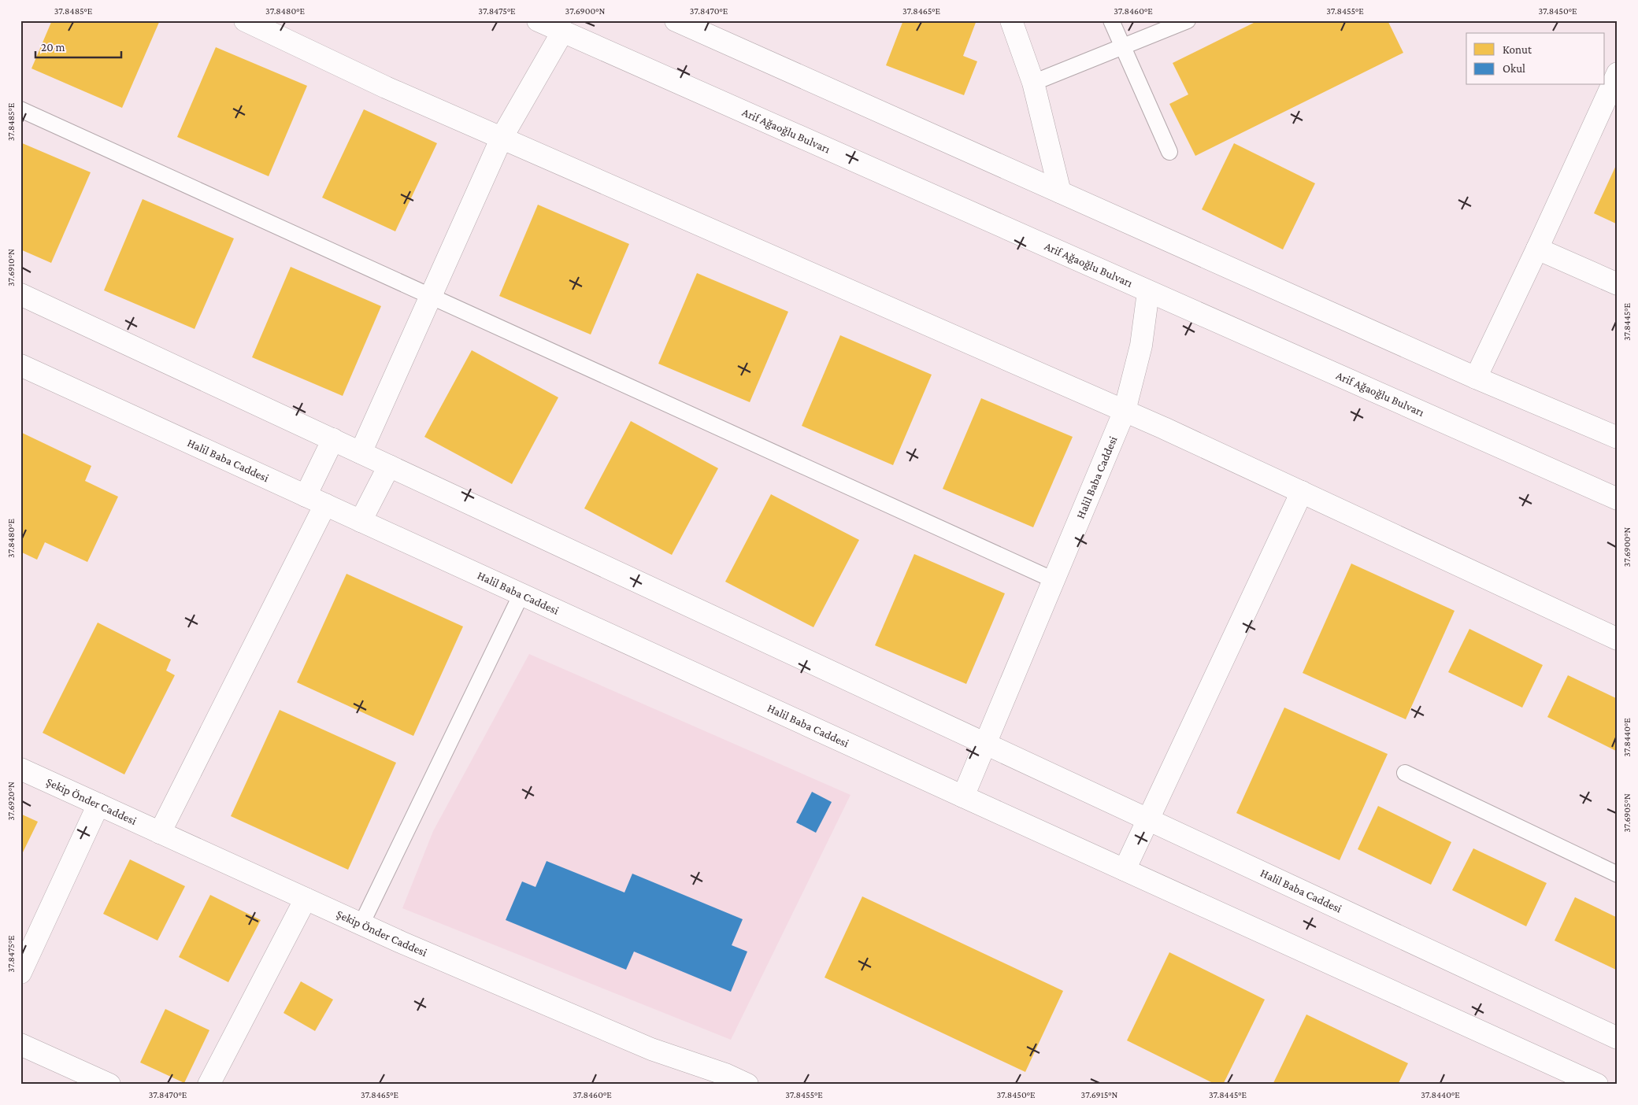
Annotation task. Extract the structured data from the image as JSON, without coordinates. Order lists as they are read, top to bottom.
{
  "streets": {
    "main road": ["Arif Ağaoğlu Bulvarı", "Halil Baba Caddesi", "Şekip Önder Caddesi"]
  },
  "crossings": [
    ["Arif Ağaoğlu Bulvarı", "Halil Baba Caddesi"]
  ],
  "legend": ["Konut", "Okul"],
  "scale_bar": "20 m",
  "coordinates": [
    "37.8485°E",
    "37.8480°E",
    "37.8475°E",
    "37.6900°N",
    "37.8470°E",
    "37.8465°E",
    "37.8460°E",
    "37.8455°E",
    "37.8450°E",
    "37.6910°N",
    "37.8445°E",
    "37.8440°E",
    "37.6920°N",
    "37.6905°N",
    "37.6915°N"
  ]
}
